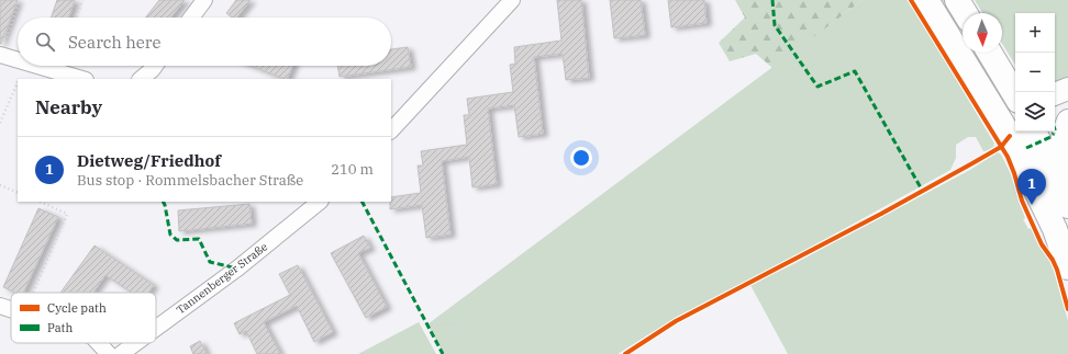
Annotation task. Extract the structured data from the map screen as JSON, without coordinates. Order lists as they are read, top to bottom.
{
  "streets": {
    "street": ["Tannenberger Straße"]
  },
  "legend": ["Cycle path", "Path"],
  "north": "bottom",
  "page": {
    "map_buttons": ["+", "−"],
    "search": "Search here",
    "heading": "Nearby",
    "list": [
      {
        "mark": "1",
        "name": "Dietweg/Friedhof",
        "note": "Bus stop · Rommelsbacher Straße",
        "value": "210 m"
      }
    ],
    "pins": "1"
  }
}
